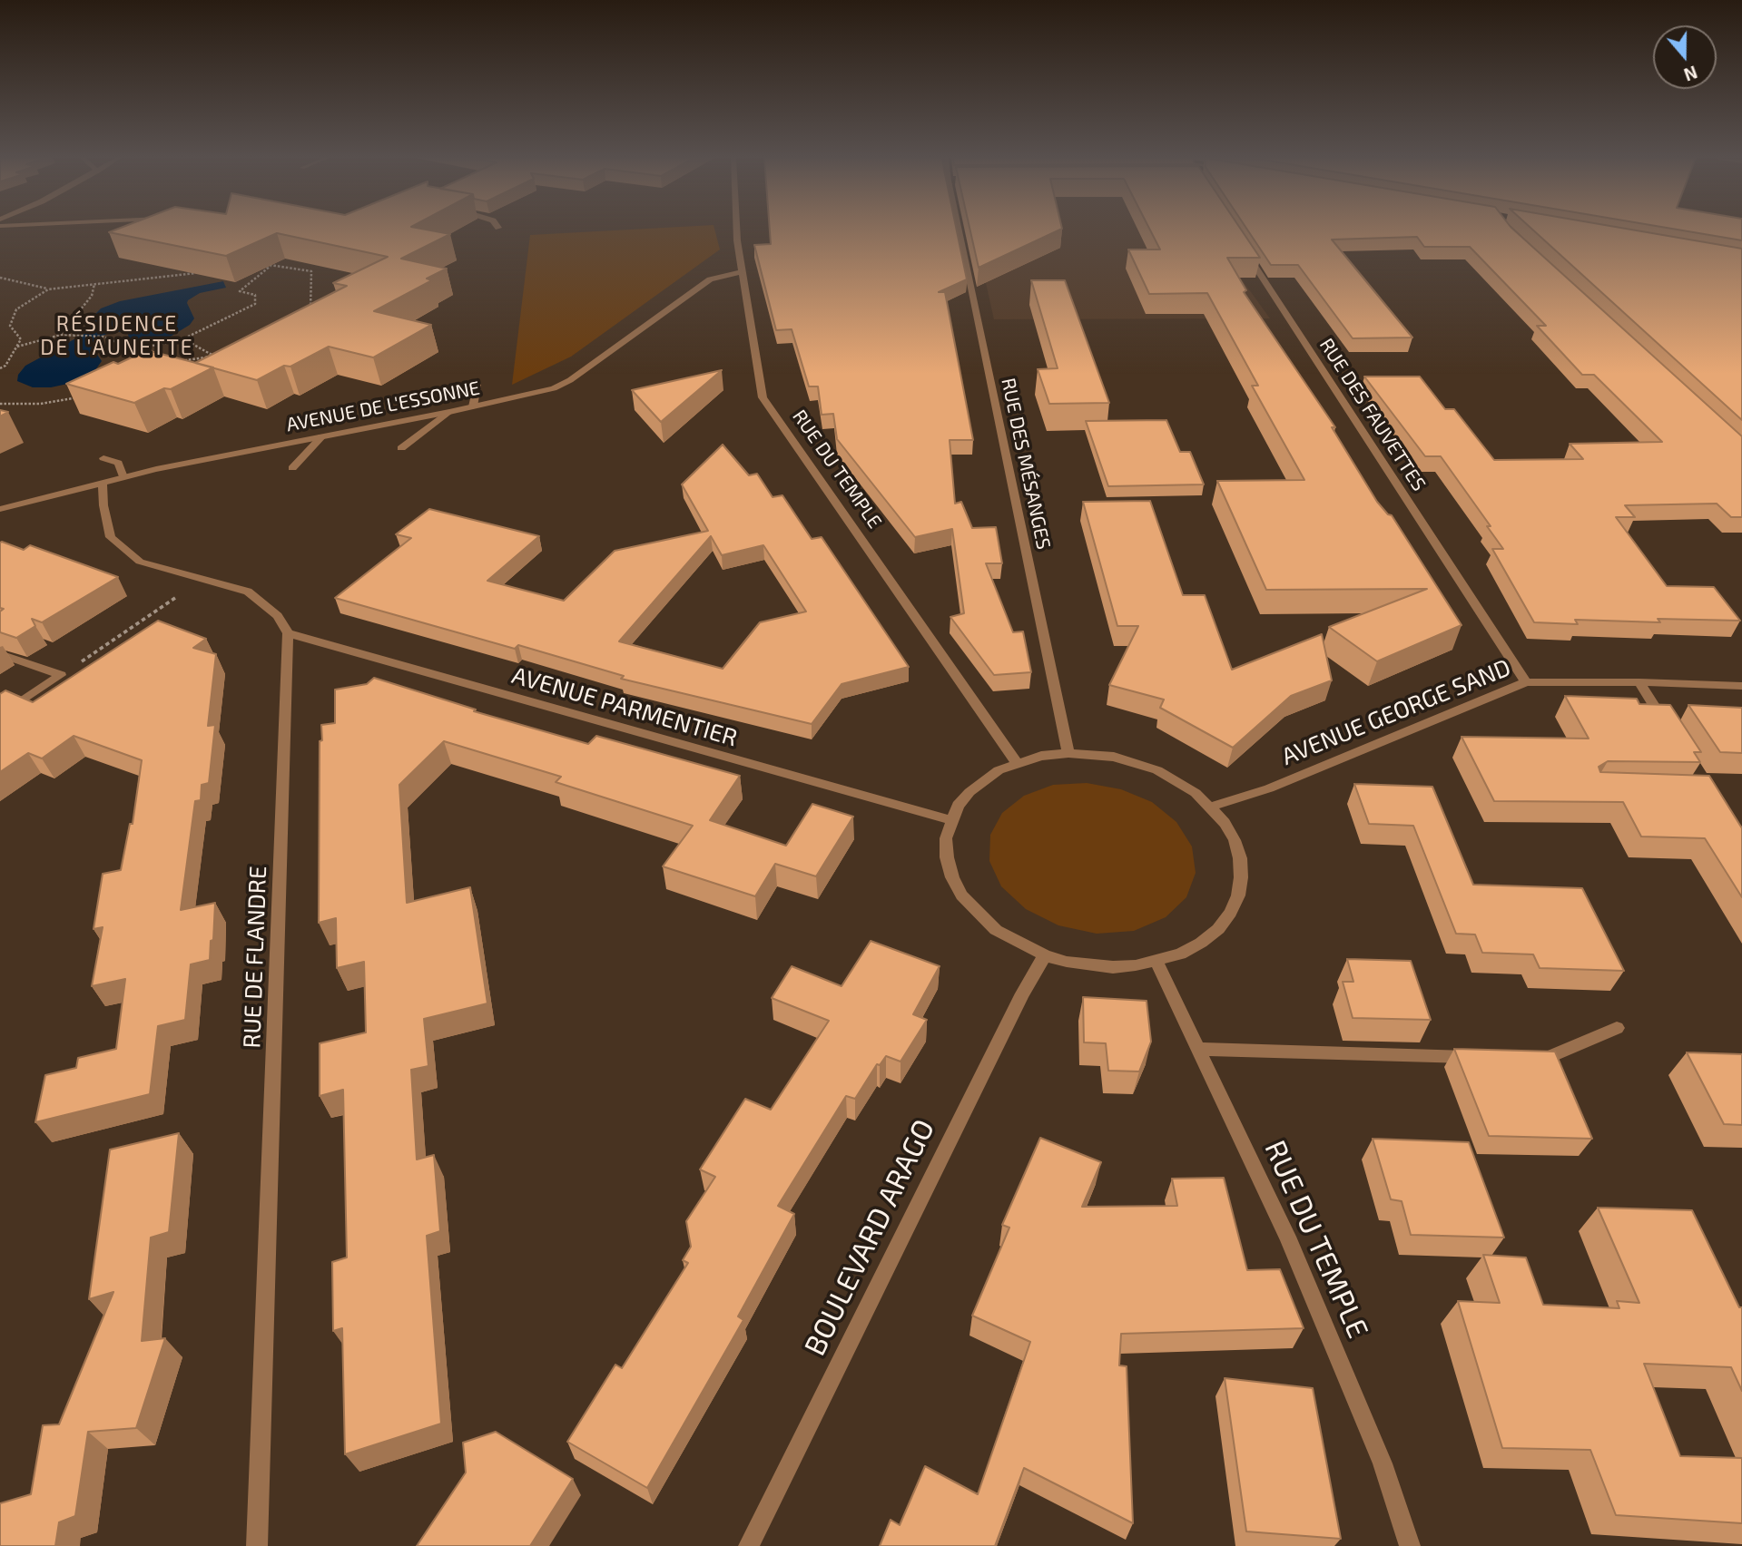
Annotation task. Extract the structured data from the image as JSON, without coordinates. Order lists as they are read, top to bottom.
{
  "streets": {
    "street": [
      "AVENUE DE L'ESSONNE",
      "RUE DES FAUVETTES",
      "RUE DES MÉSANGES",
      "RUE DU TEMPLE",
      "AVENUE PARMENTIER",
      "AVENUE GEORGE SAND",
      "RUE DE FLANDRE",
      "BOULEVARD ARAGO"
    ]
  },
  "crossings": [
    ["AVENUE DE L'ESSONNE", "RUE DU TEMPLE"],
    ["RUE DES FAUVETTES", "AVENUE GEORGE SAND"],
    ["AVENUE PARMENTIER", "RUE DE FLANDRE"]
  ],
  "districts": ["RÉSIDENCE DE L'AUNETTE"],
  "north": "bottom"
}
